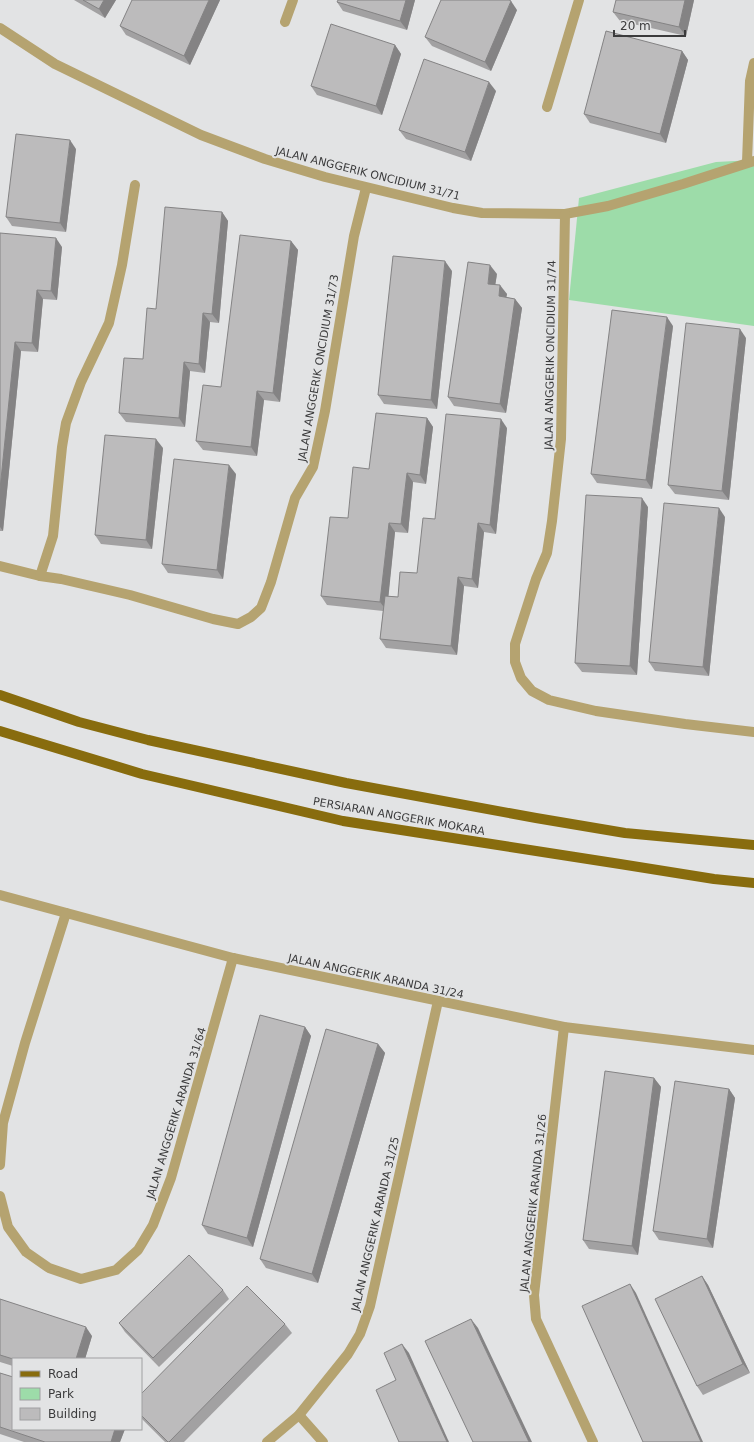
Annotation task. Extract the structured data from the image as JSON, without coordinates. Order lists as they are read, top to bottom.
{
  "streets": {
    "main road": ["PERSIARAN ANGGERIK MOKARA"],
    "street": [
      "JALAN ANGGERIK ONCIDIUM 31/71",
      "JALAN ANGGERIK ONCIDIUM 31/74",
      "JALAN ANGGERIK ONCIDIUM 31/73",
      "JALAN ANGGERIK ARANDA 31/24",
      "JALAN ANGGERIK ARANDA 31/64",
      "JALAN ANGGERIK ARANDA 31/26",
      "JALAN ANGGERIK ARANDA 31/25"
    ]
  },
  "crossings": [
    ["JALAN ANGGERIK ONCIDIUM 31/71", "JALAN ANGGERIK ONCIDIUM 31/74"],
    ["JALAN ANGGERIK ONCIDIUM 31/71", "JALAN ANGGERIK ONCIDIUM 31/73"],
    ["JALAN ANGGERIK ARANDA 31/24", "JALAN ANGGERIK ARANDA 31/64"],
    ["JALAN ANGGERIK ARANDA 31/24", "JALAN ANGGERIK ARANDA 31/26"],
    ["JALAN ANGGERIK ARANDA 31/24", "JALAN ANGGERIK ARANDA 31/25"]
  ],
  "legend": ["Road", "Park", "Building"],
  "scale_bar": "20 m"
}
